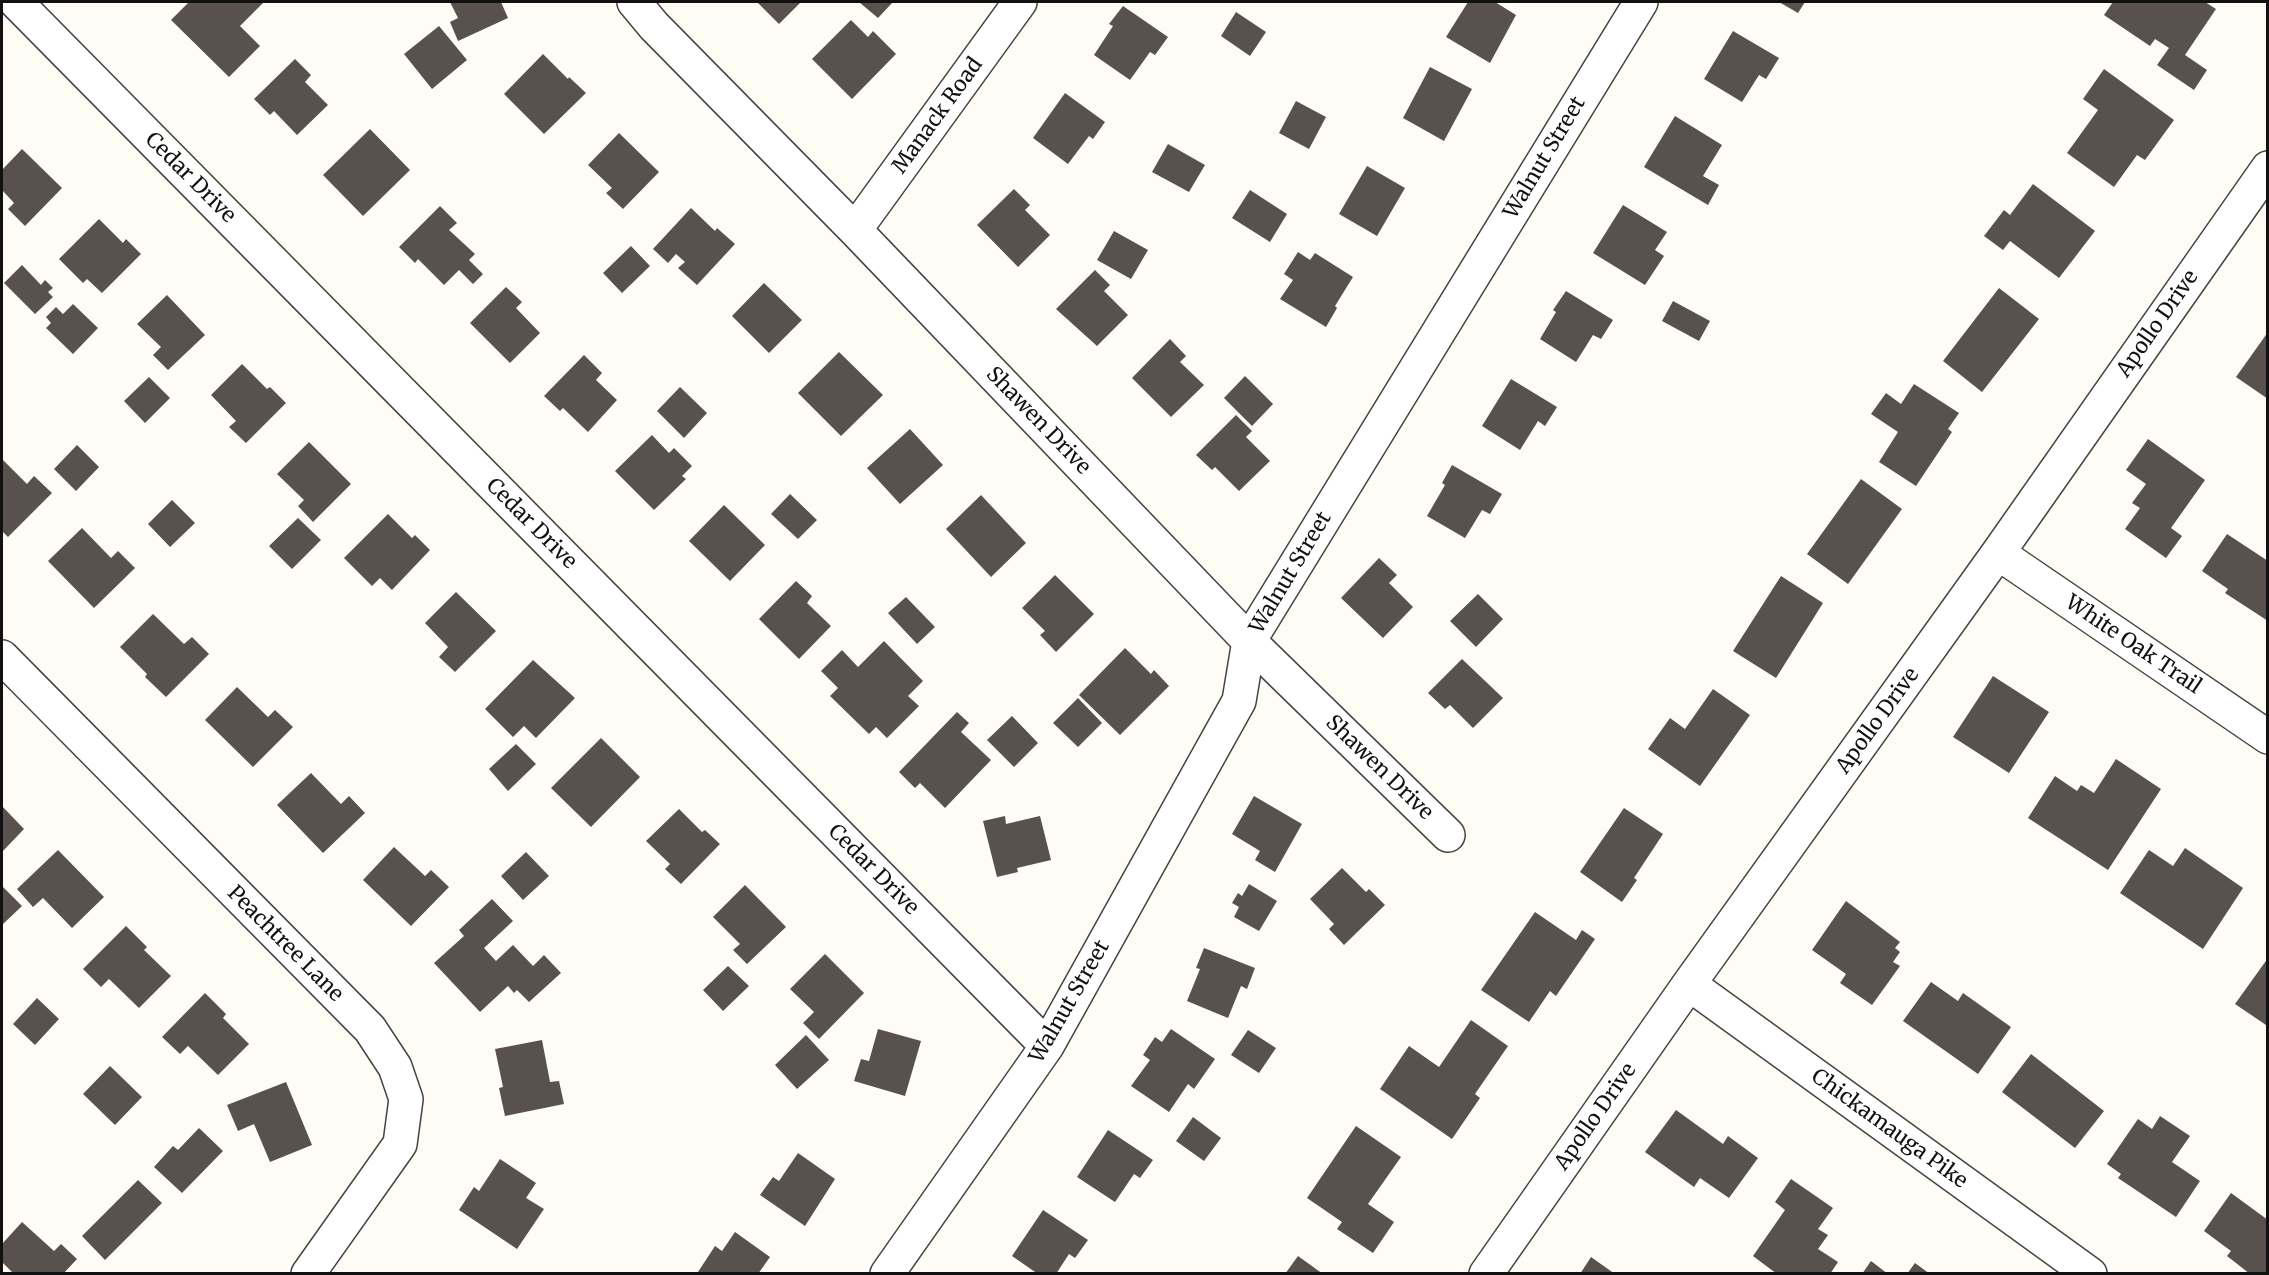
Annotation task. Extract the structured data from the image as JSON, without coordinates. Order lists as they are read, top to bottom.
{
  "streets": {
    "street": [
      "Manack Road",
      "Walnut Street",
      "Cedar Drive",
      "Apollo Drive",
      "Shawen Drive",
      "White Oak Trail",
      "Peachtree Lane",
      "Chickamauga Pike"
    ]
  },
  "crossings": [
    ["Manack Road", "Shawen Drive"],
    ["Walnut Street", "Cedar Drive"],
    ["Walnut Street", "Shawen Drive"],
    ["Apollo Drive", "White Oak Trail"],
    ["Apollo Drive", "Chickamauga Pike"]
  ]
}
